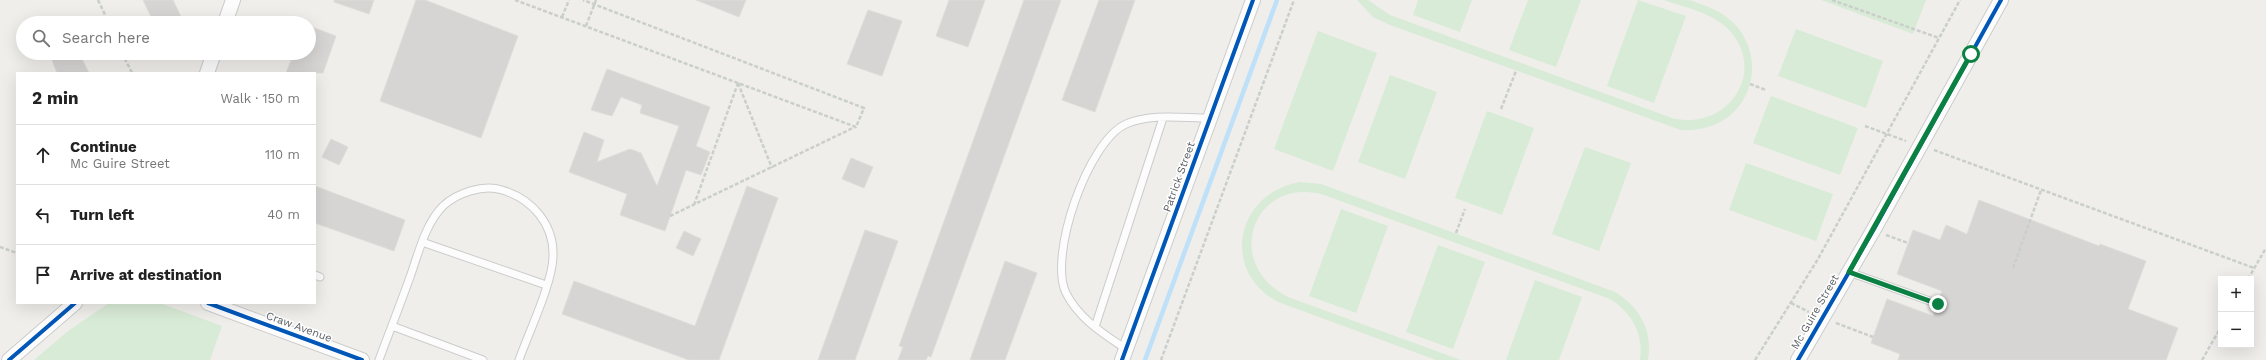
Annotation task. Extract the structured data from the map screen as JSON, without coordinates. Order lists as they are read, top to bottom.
{
  "streets": {
    "street": ["Patrick Street", "Mc Guire Street", "Craw Avenue"]
  },
  "page": {
    "search": "Search here",
    "heading": ["2 min", "Walk · 150 m"],
    "list": [
      ["Continue", "Mc Guire Street", "110 m"],
      ["Turn left", "40 m"],
      "Arrive at destination"
    ],
    "map_buttons": ["+", "−"]
  }
}
